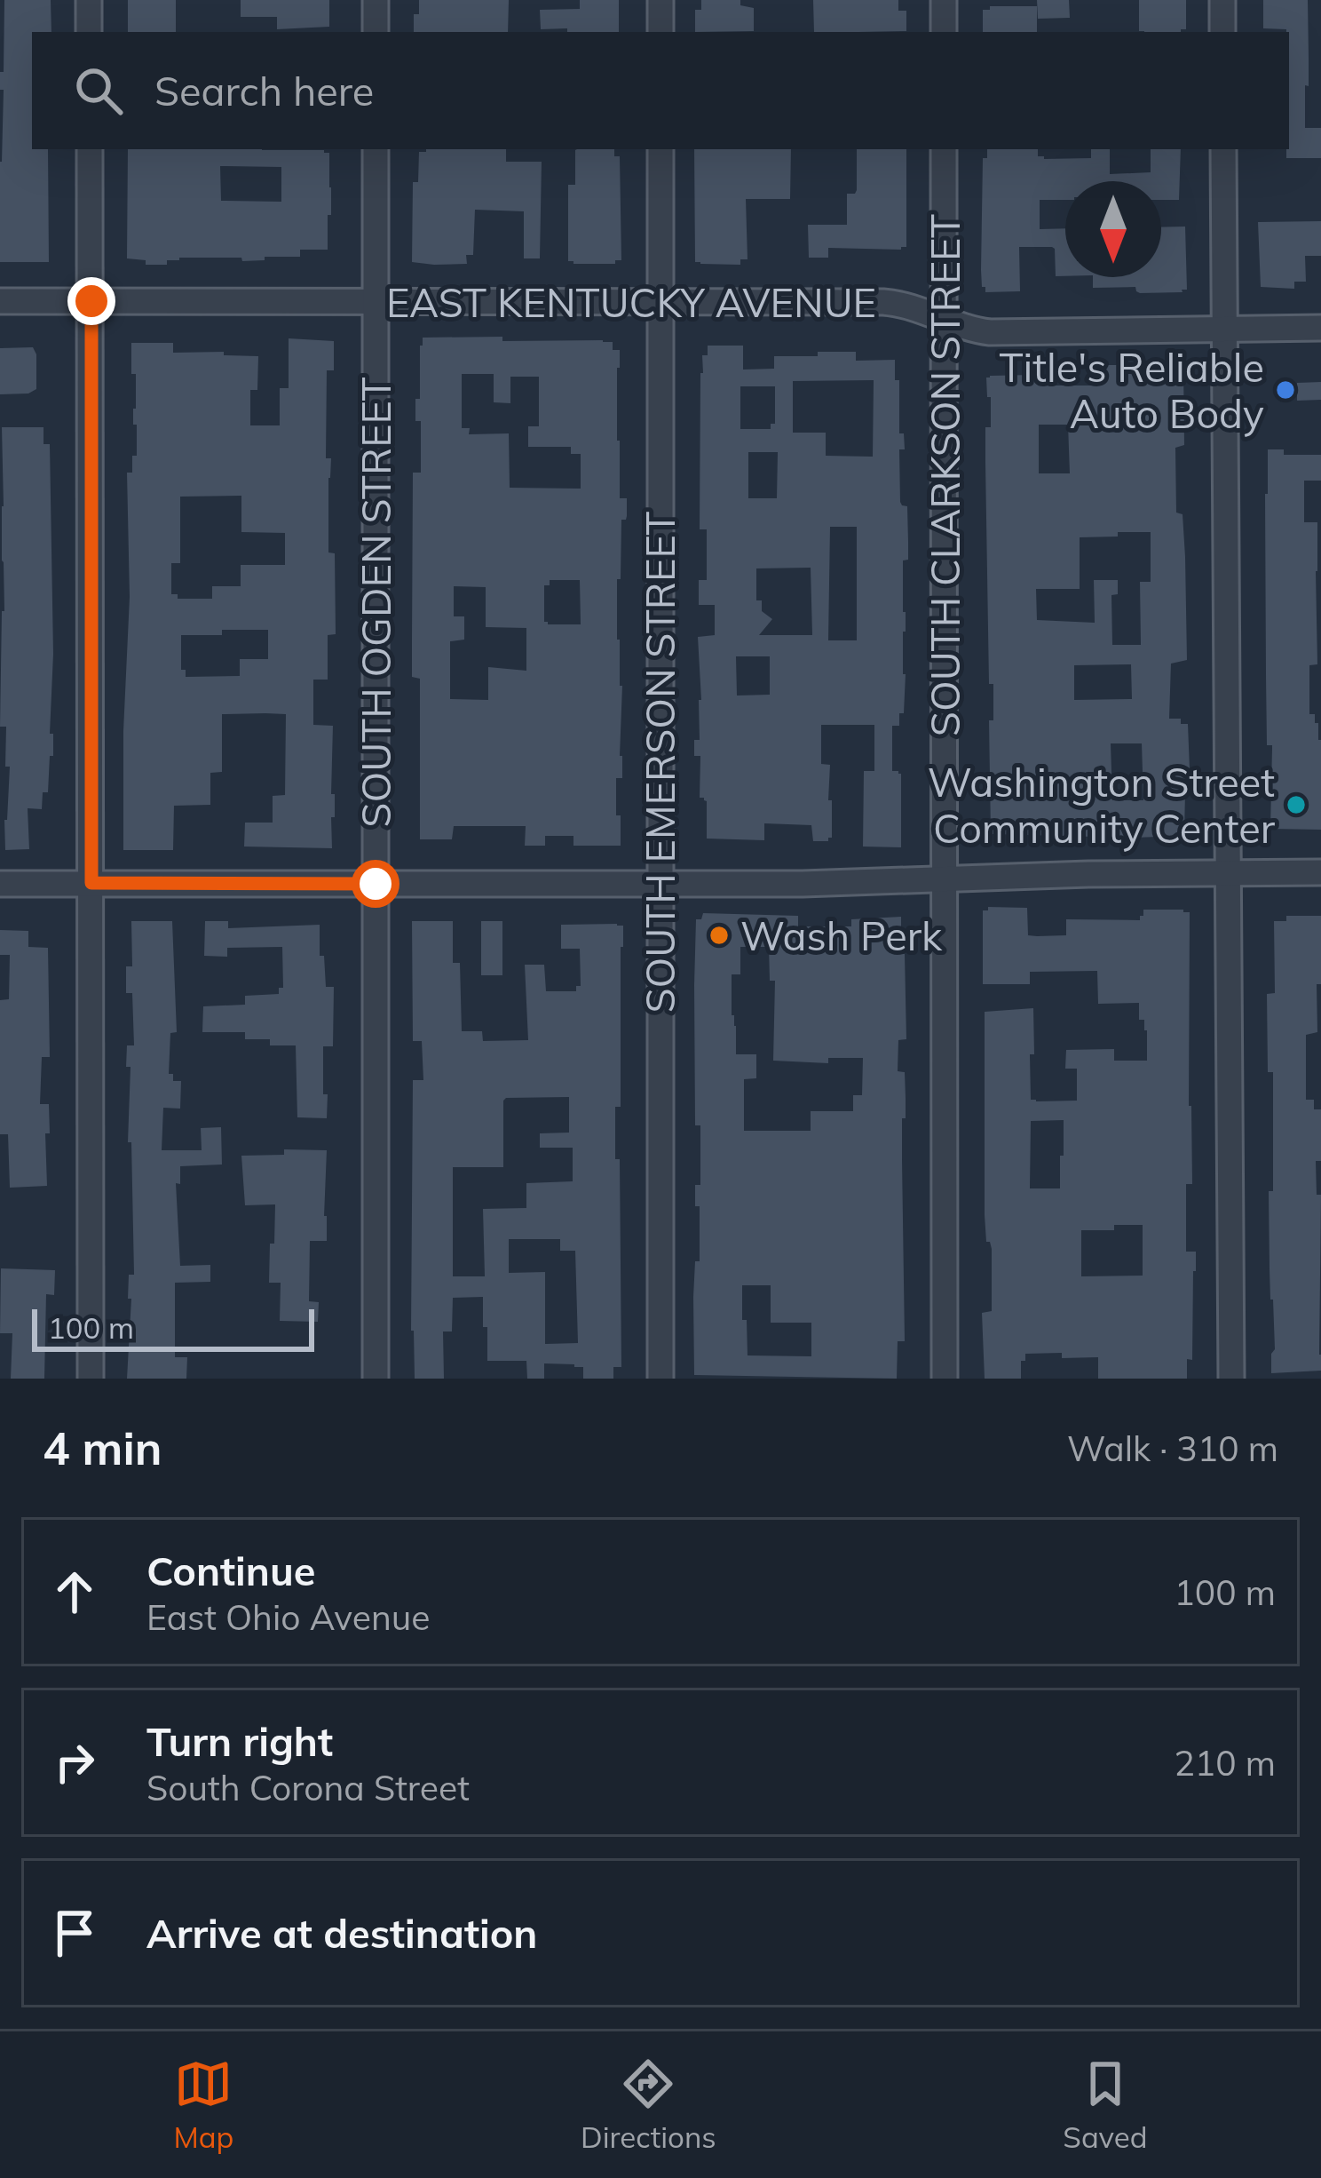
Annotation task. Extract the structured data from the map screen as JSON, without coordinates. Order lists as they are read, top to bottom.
{
  "streets": {
    "street": [
      "EAST KENTUCKY AVENUE",
      "SOUTH CLARKSON STREET",
      "SOUTH OGDEN STREET",
      "SOUTH EMERSON STREET"
    ]
  },
  "crossings": [
    ["EAST KENTUCKY AVENUE", "SOUTH CLARKSON STREET"],
    ["EAST KENTUCKY AVENUE", "SOUTH OGDEN STREET"],
    ["EAST KENTUCKY AVENUE", "SOUTH EMERSON STREET"]
  ],
  "places": ["Title's Reliable Auto Body", "Washington Street Community Center", "Wash Perk"],
  "scale_bar": "100 m",
  "north": "bottom",
  "page": {
    "search": "Search here",
    "scale": "100 m",
    "heading": ["4 min", "Walk · 310 m"],
    "list": [
      ["Continue", "East Ohio Avenue", "100 m"],
      ["Turn right", "South Corona Street", "210 m"],
      "Arrive at destination"
    ],
    "nav": ["Map", "Directions", "Saved"]
  }
}
